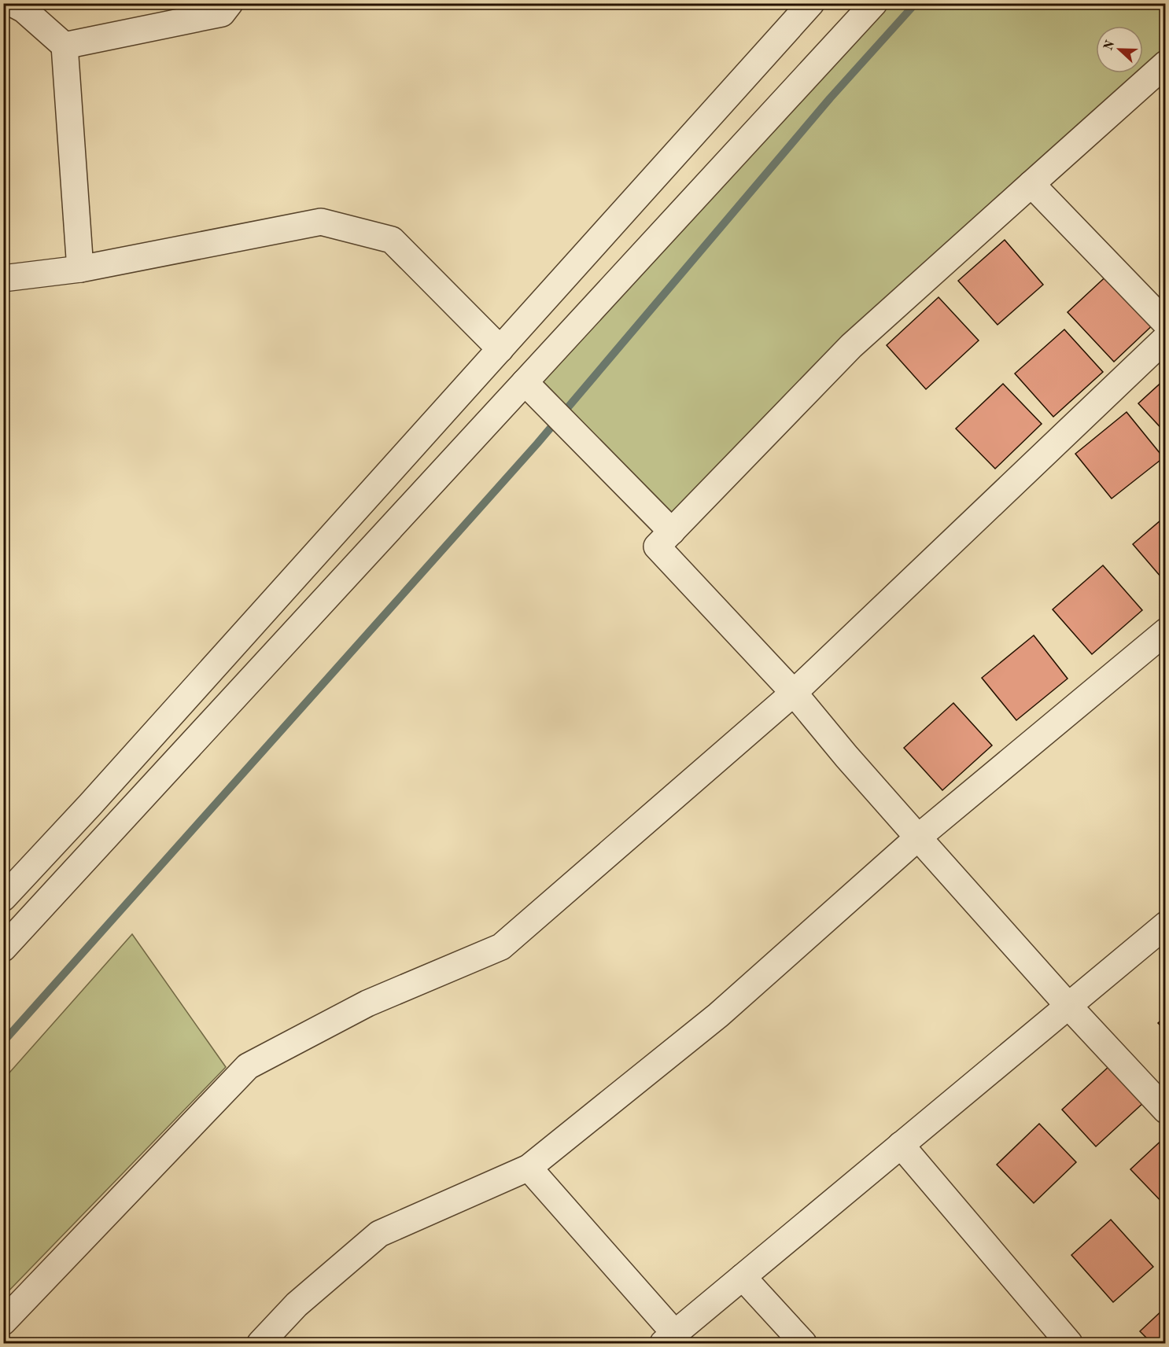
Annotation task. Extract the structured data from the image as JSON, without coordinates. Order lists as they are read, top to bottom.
{
  "north": "left"
}
